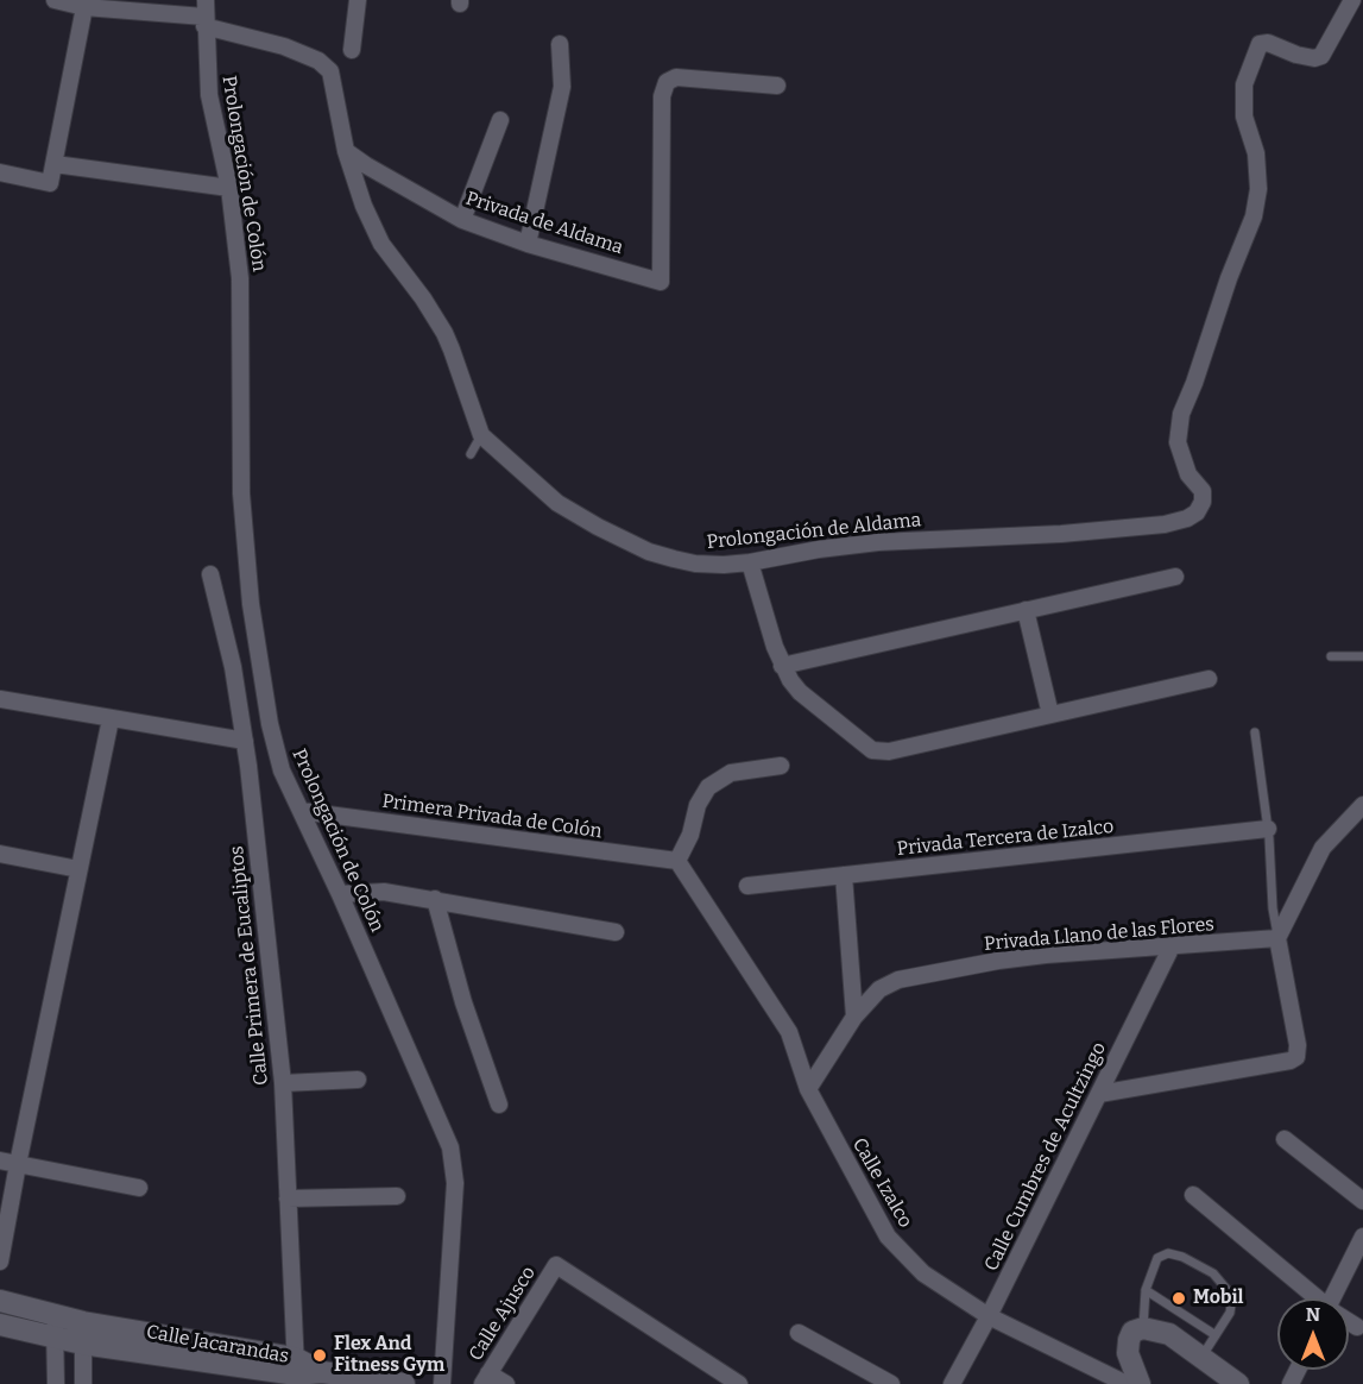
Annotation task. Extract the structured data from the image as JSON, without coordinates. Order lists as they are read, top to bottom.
{
  "streets": {
    "main road": ["Calle Jacarandas"],
    "street": [
      "Prolongación de Colón",
      "Privada de Aldama",
      "Prolongación de Aldama",
      "Primera Privada de Colón",
      "Privada Tercera de Izalco",
      "Privada Llano de las Flores",
      "Calle Primera de Eucaliptos",
      "Calle Cumbres de Acultzingo",
      "Calle Izalco",
      "Calle Ajusco"
    ]
  },
  "crossings": [
    ["Prolongación de Colón", "Prolongación de Aldama"],
    ["Prolongación de Colón", "Primera Privada de Colón"],
    ["Privada de Aldama", "Prolongación de Aldama"],
    ["Primera Privada de Colón", "Calle Izalco"],
    ["Privada Llano de las Flores", "Calle Cumbres de Acultzingo"],
    ["Calle Primera de Eucaliptos", "Calle Jacarandas"],
    ["Calle Cumbres de Acultzingo", "Calle Izalco"]
  ],
  "places": ["Mobil", "Flex And Fitness Gym"],
  "north": "top"
}
